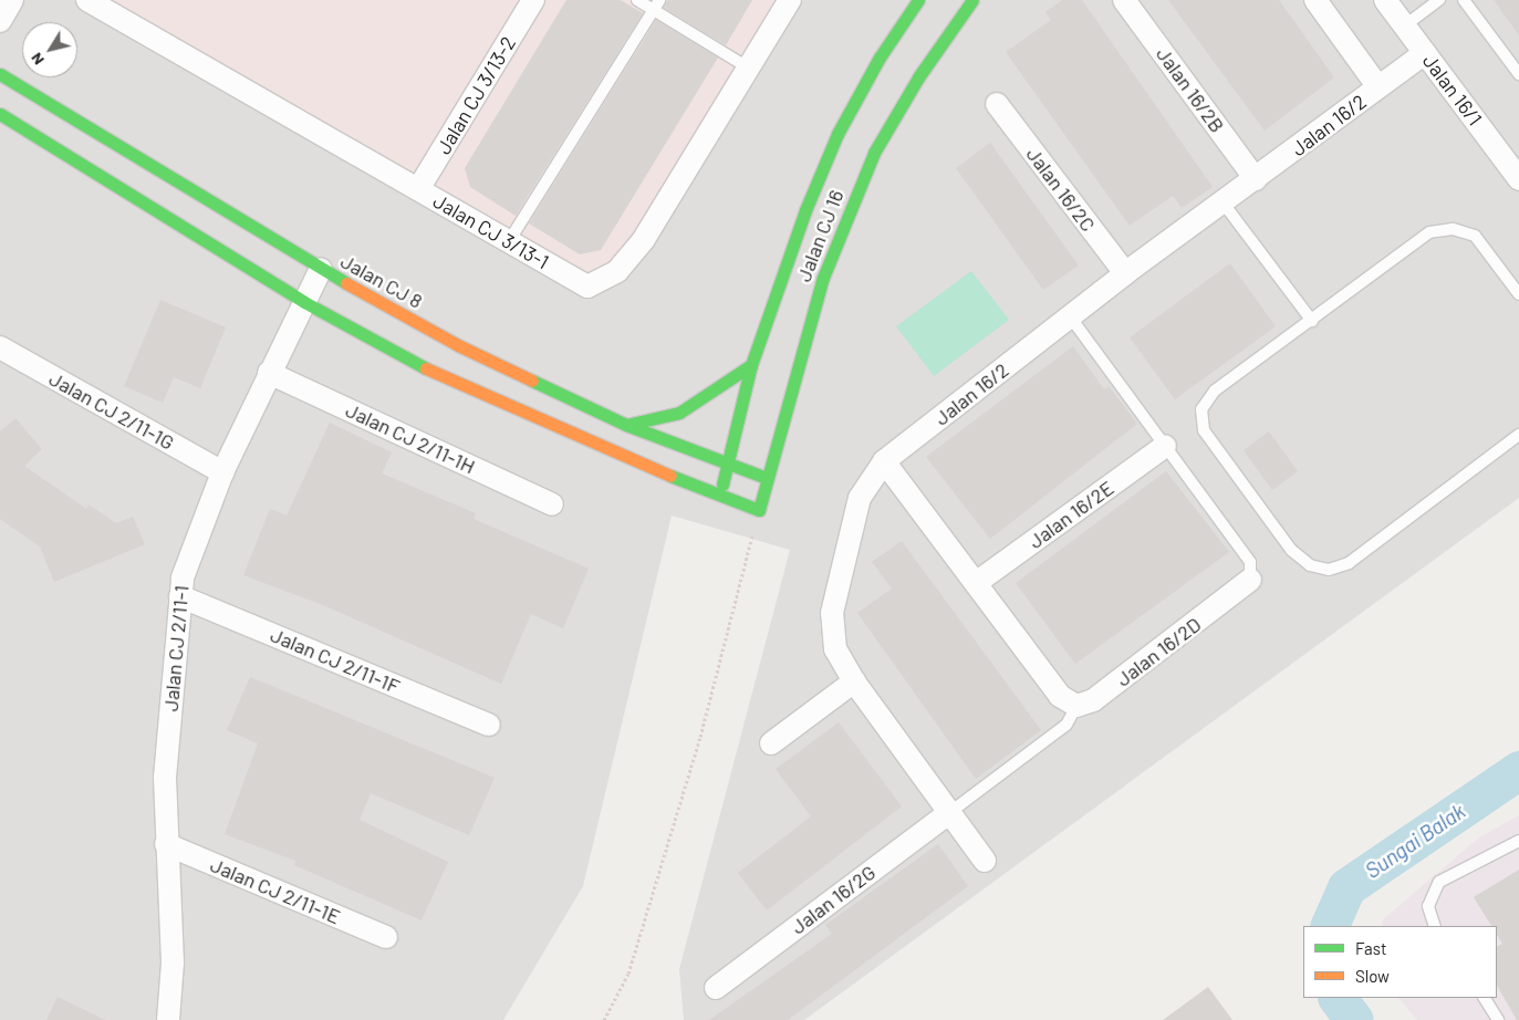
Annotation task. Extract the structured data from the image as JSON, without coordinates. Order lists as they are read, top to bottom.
{
  "streets": {
    "street": [
      "Jalan 16/2B",
      "Jalan 16/1",
      "Jalan CJ 3/13-2",
      "Jalan 16/2",
      "Jalan 16/2C",
      "Jalan CJ 3/13-1",
      "Jalan CJ 16",
      "Jalan CJ 8",
      "Jalan CJ 2/11-1G",
      "Jalan CJ 2/11-1H",
      "Jalan 16/2E",
      "Jalan CJ 2/11-1",
      "Jalan 16/2D",
      "Jalan CJ 2/11-1F",
      "Jalan CJ 2/11-1E",
      "Jalan 16/2G"
    ]
  },
  "crossings": [
    ["Jalan 16/2B", "Jalan 16/2"],
    ["Jalan 16/1", "Jalan 16/2"],
    ["Jalan CJ 3/13-2", "Jalan CJ 3/13-1"],
    ["Jalan 16/2", "Jalan 16/2C"],
    ["Jalan 16/2", "Jalan 16/2G"],
    ["Jalan CJ 16", "Jalan CJ 8"],
    ["Jalan CJ 8", "Jalan CJ 2/11-1"],
    ["Jalan CJ 2/11-1G", "Jalan CJ 2/11-1"],
    ["Jalan CJ 2/11-1H", "Jalan CJ 2/11-1"],
    ["Jalan CJ 2/11-1", "Jalan CJ 2/11-1F"],
    ["Jalan CJ 2/11-1", "Jalan CJ 2/11-1E"]
  ],
  "water": ["Sungai Balak"],
  "legend": ["Fast", "Slow"],
  "north": "bottom left"
}
